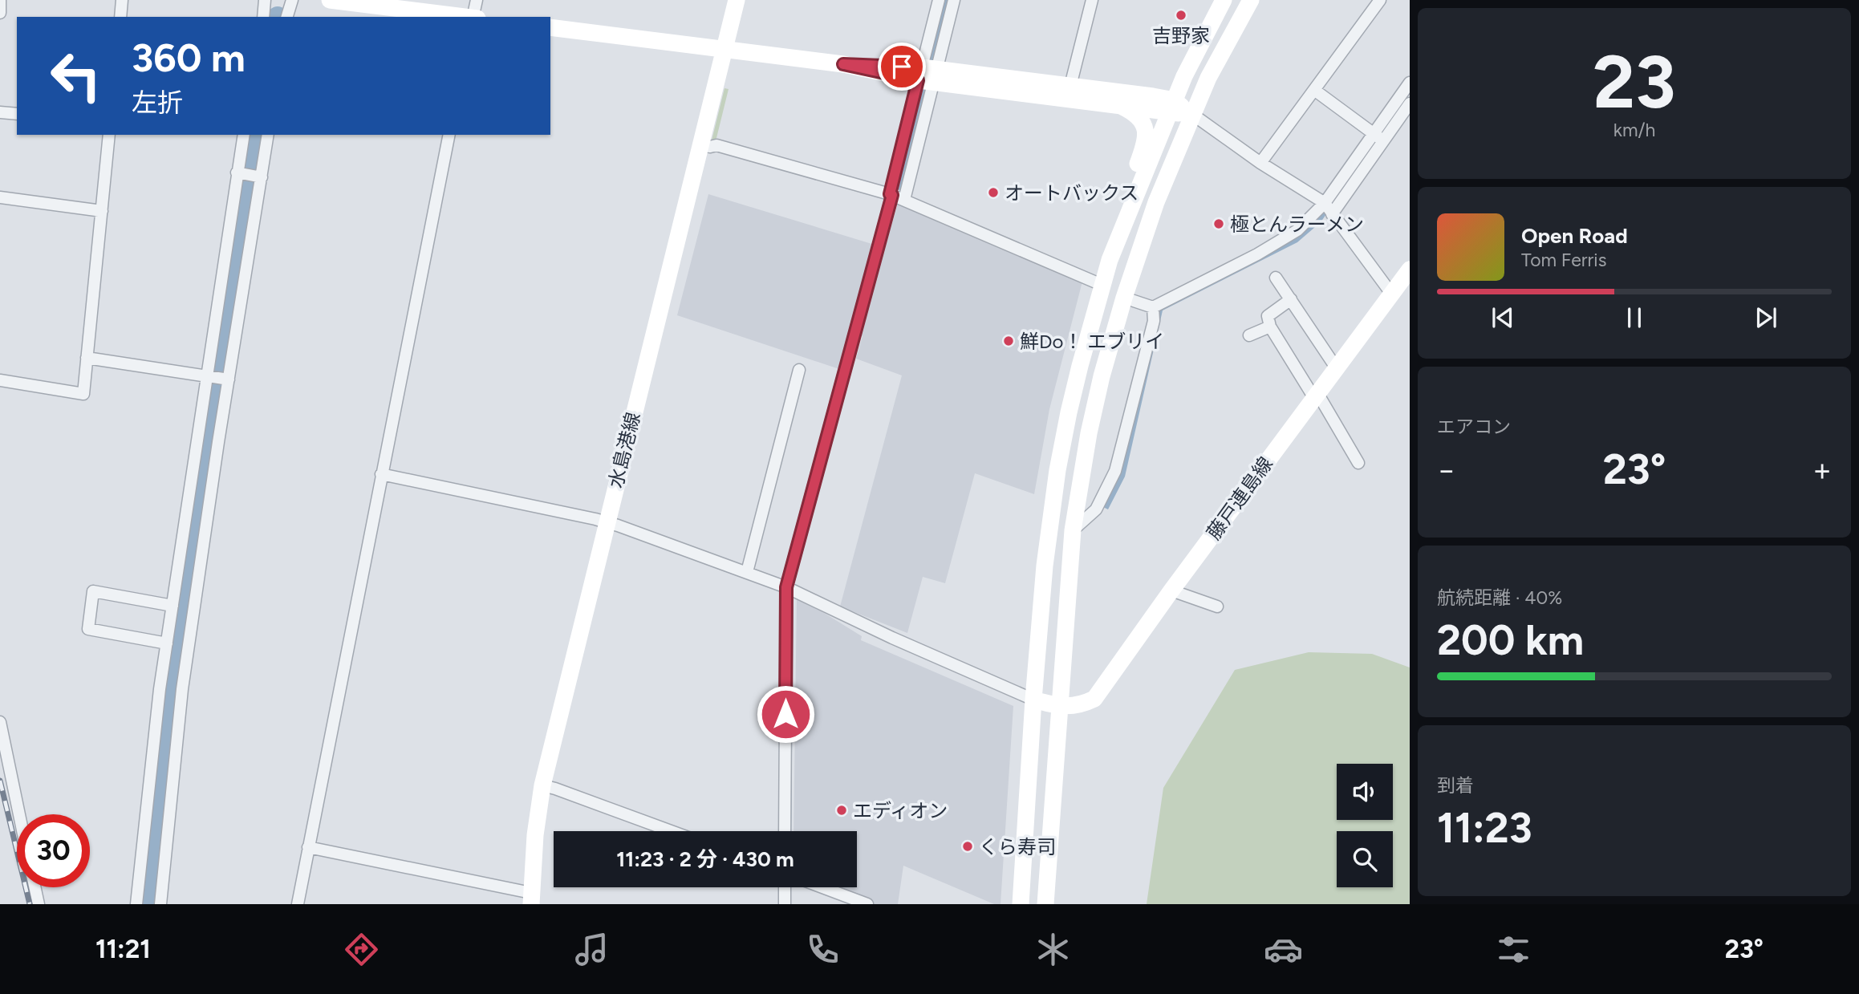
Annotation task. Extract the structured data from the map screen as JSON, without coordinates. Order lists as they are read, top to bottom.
{
  "streets": {
    "street": ["水島港線", "藤戸連島線"]
  },
  "places": [
    "吉野家",
    "オートバックス",
    "極とんラーメン",
    "鮮Do！ エブリイ",
    "エディオン",
    "くら寿司"
  ],
  "page": {
    "tile": [
      ["23", "km/h"],
      "エアコン",
      ["航続距離 · 40%", "200 km"],
      ["到着", "11:23"]
    ],
    "turn": ["360 m", "左折"],
    "song": ["Open Road", "Tom Ferris"],
    "heat": ["−", "23°", "+"],
    "limit": "30",
    "trip": "11:23 · 2 分 · 430 m",
    "tabs": ["11:21", "23°"]
  }
}
